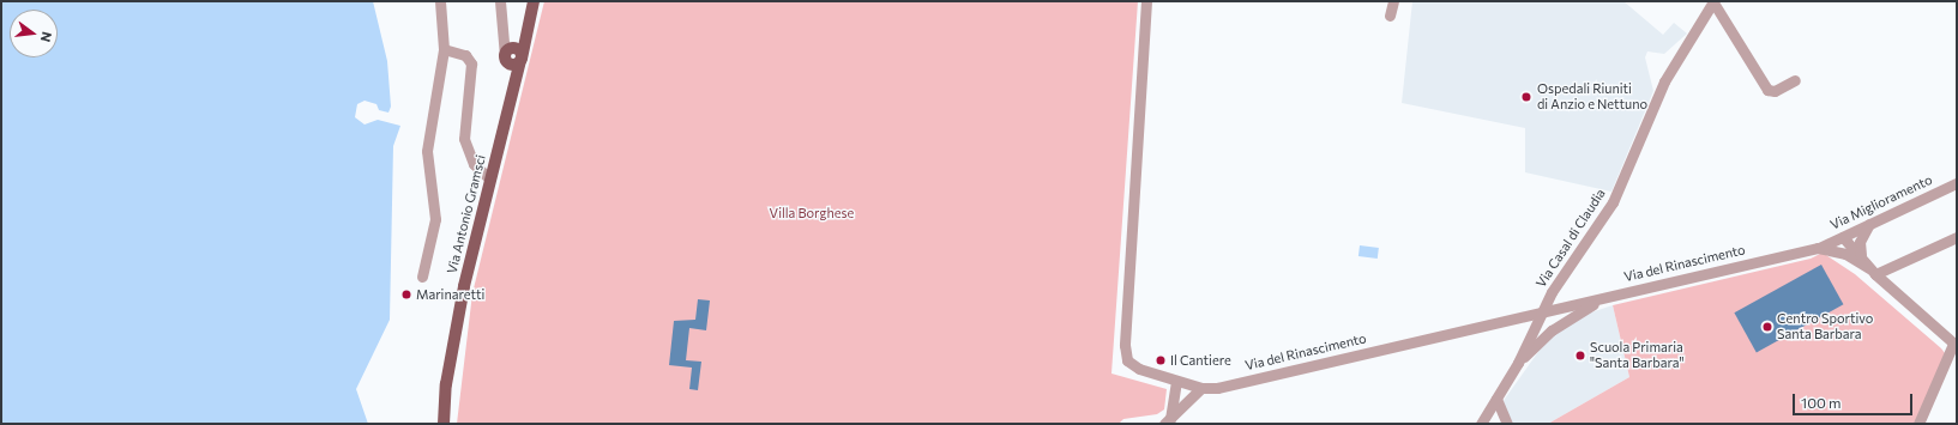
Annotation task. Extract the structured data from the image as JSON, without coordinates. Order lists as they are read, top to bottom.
{
  "streets": {
    "main road": ["Via Antonio Gramsci"],
    "street": ["Via Miglioramento", "Via Casal di Claudia", "Via del Rinascimento"]
  },
  "crossings": [
    ["Via Miglioramento", "Via del Rinascimento"],
    ["Via Casal di Claudia", "Via del Rinascimento"]
  ],
  "parks": ["Villa Borghese"],
  "places": [
    "Ospedali Riuniti di Anzio e Nettuno",
    "Marinaretti",
    "Centro Sportivo Santa Barbara",
    "Scuola Primaria \"Santa Barbara\"",
    "Il Cantiere"
  ],
  "scale_bar": "100 m",
  "north": "right"
}
